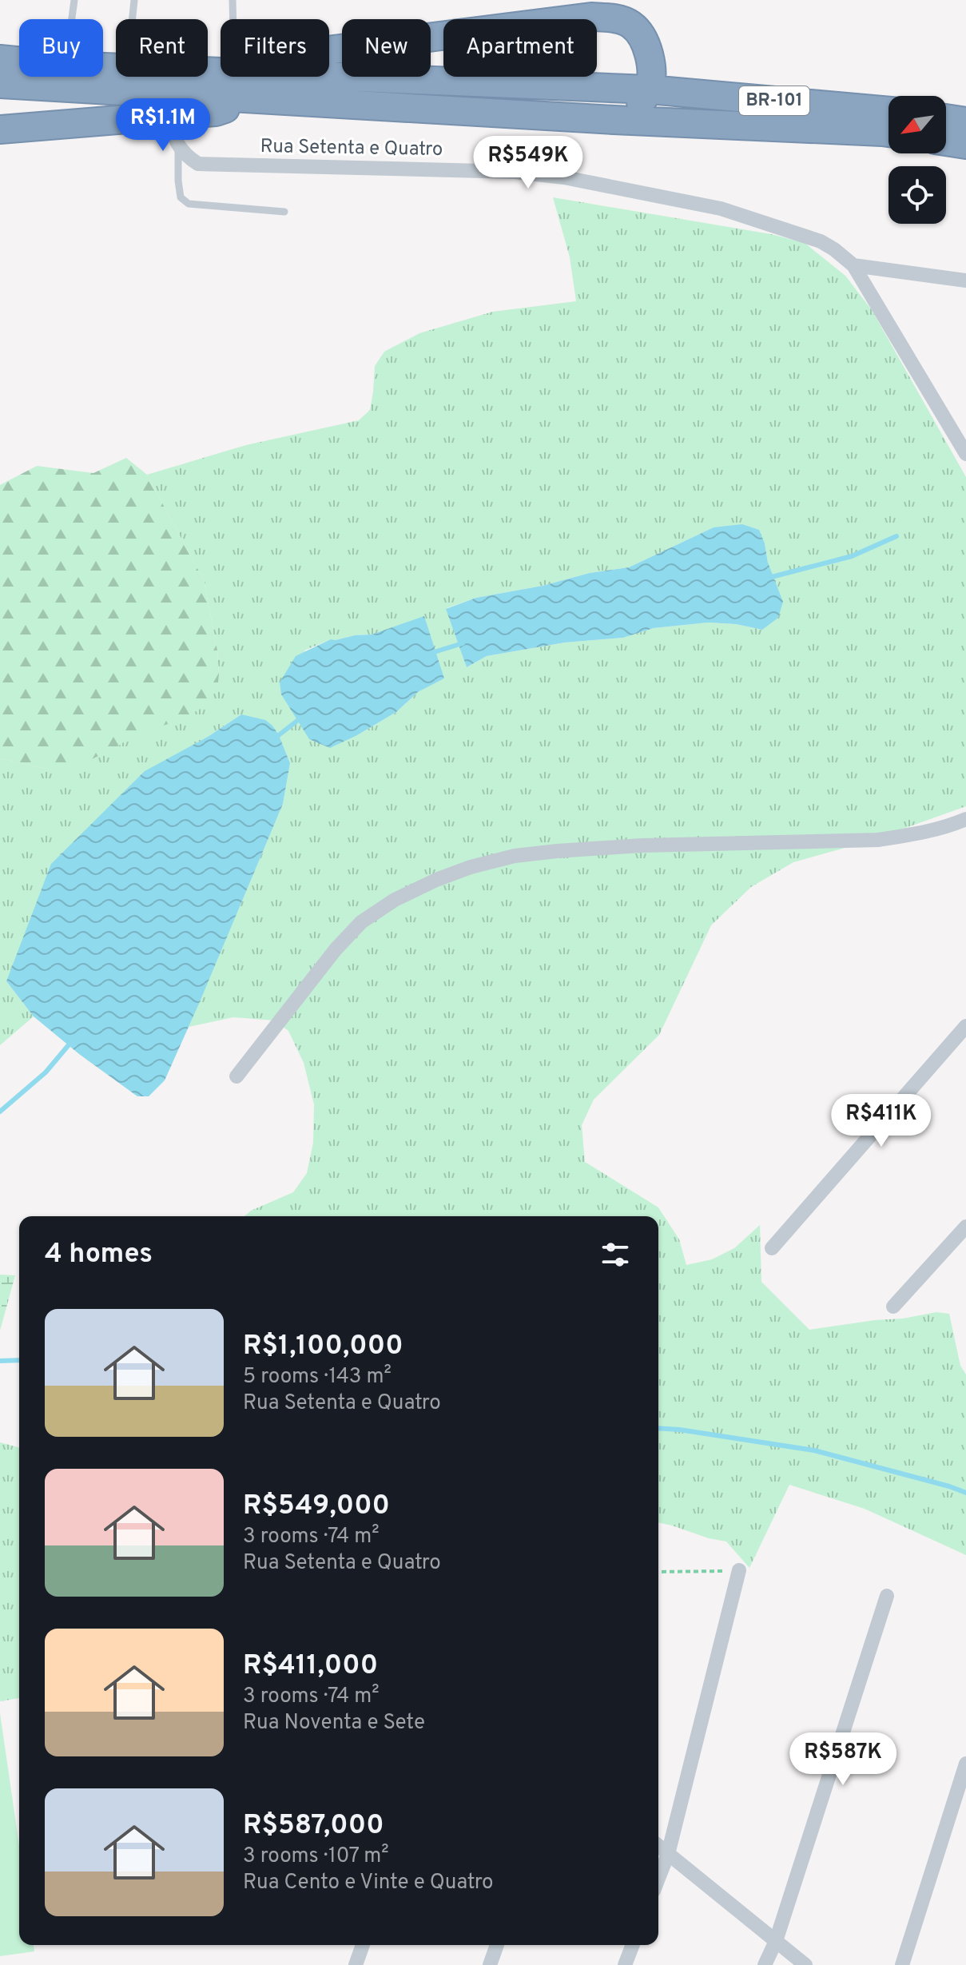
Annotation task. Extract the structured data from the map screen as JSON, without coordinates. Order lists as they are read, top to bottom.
{
  "streets": {
    "highway": ["BR-101"],
    "street": ["Rua Setenta e Quatro"]
  },
  "north": "bottom left",
  "page": {
    "chip": [
      "Buy",
      "Rent",
      "Filters",
      "New",
      "Apartment"
    ],
    "price": [
      "R$1.1M",
      "R$549K",
      "R$411K",
      "R$587K"
    ],
    "heading": "4 homes",
    "list": [
      {
        "name": "R$1,100,000",
        "note": "5 rooms · 143 m² · Rua Setenta e Quatro"
      },
      {
        "name": "R$549,000",
        "note": "3 rooms · 74 m² · Rua Setenta e Quatro"
      },
      {
        "name": "R$411,000",
        "note": "3 rooms · 74 m² · Rua Noventa e Sete"
      },
      {
        "name": "R$587,000",
        "note": "3 rooms · 107 m² · Rua Cento e Vinte e Quatro"
      }
    ]
  }
}
